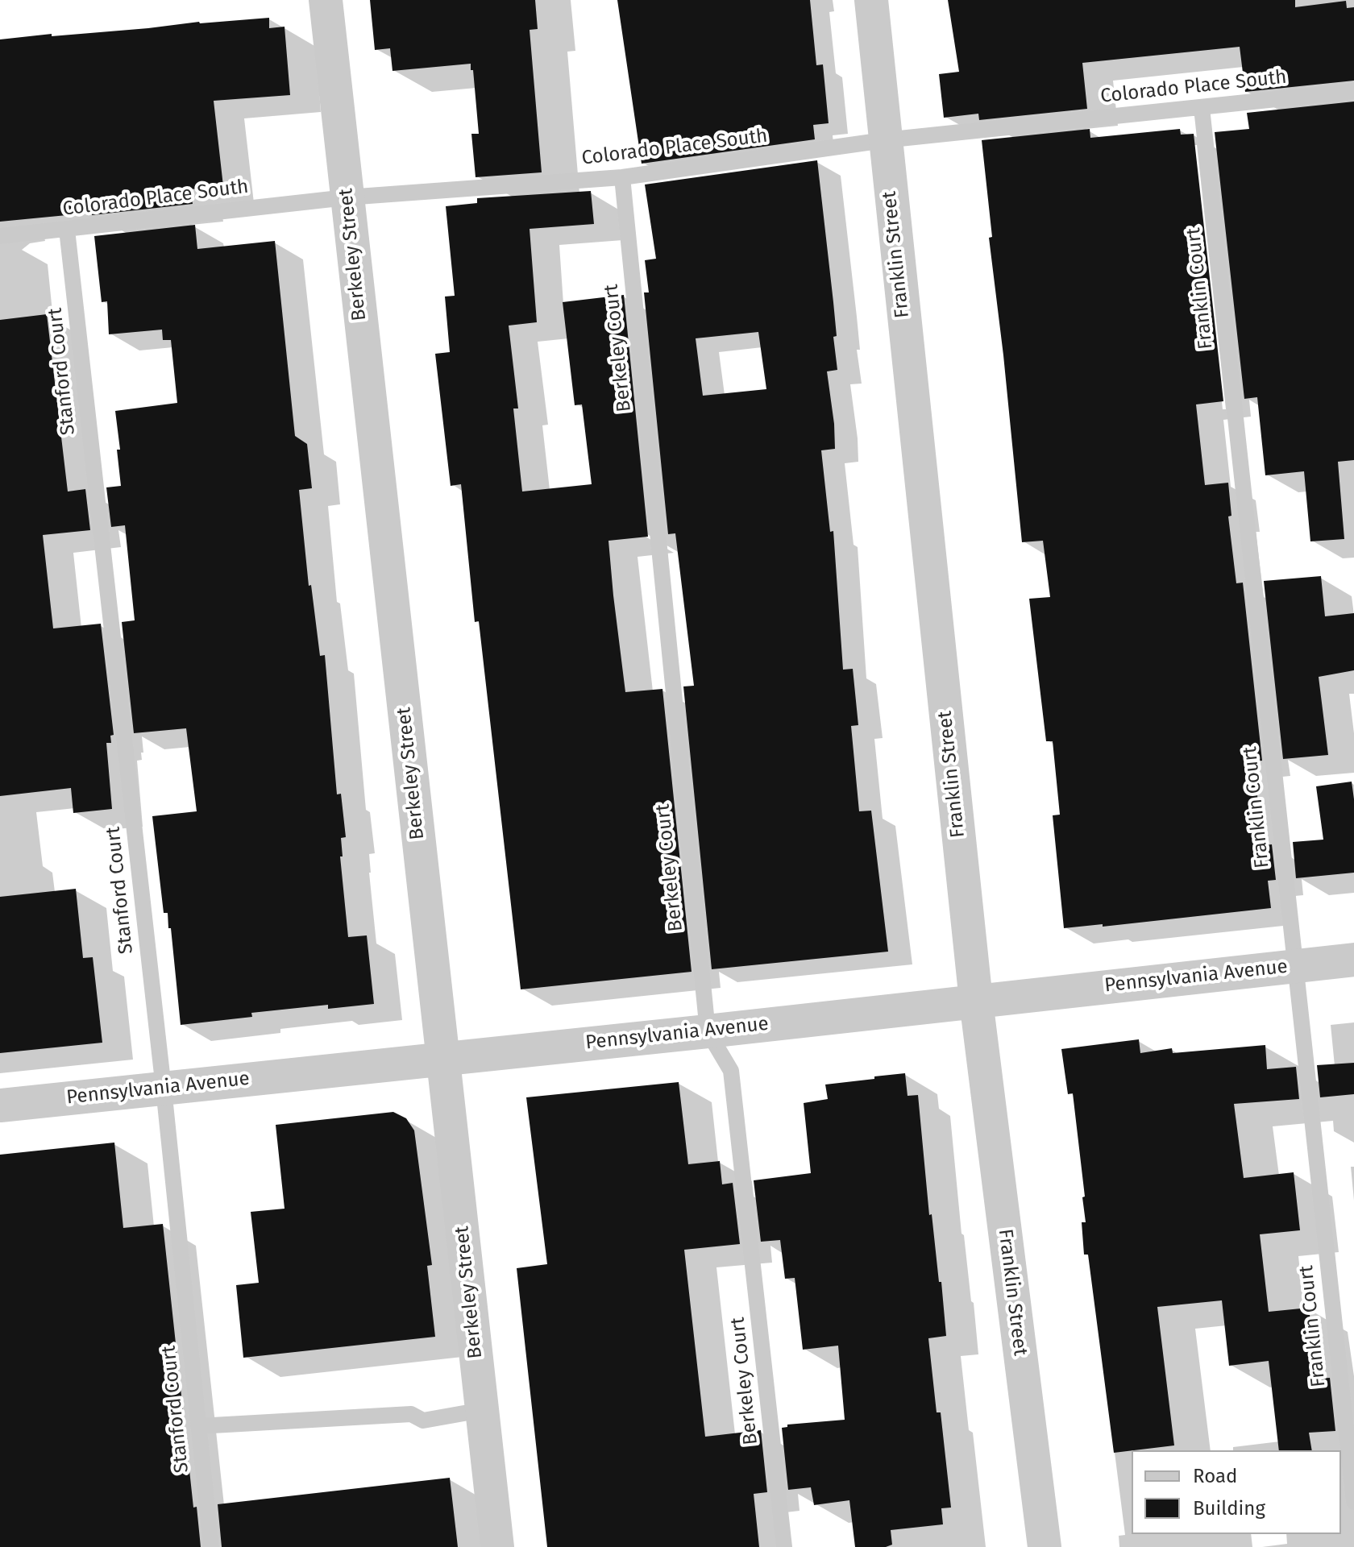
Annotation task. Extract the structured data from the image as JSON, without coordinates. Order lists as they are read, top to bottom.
{
  "streets": {
    "street": ["Berkeley Street", "Franklin Street", "Pennsylvania Avenue"],
    "lane": [
      "Colorado Place South",
      "Franklin Court",
      "Berkeley Court",
      "Stanford Court"
    ]
  },
  "crossings": [
    ["Colorado Place South", "Berkeley Street"],
    ["Colorado Place South", "Franklin Street"],
    ["Colorado Place South", "Franklin Court"],
    ["Colorado Place South", "Berkeley Court"],
    ["Colorado Place South", "Stanford Court"],
    ["Berkeley Street", "Pennsylvania Avenue"],
    ["Franklin Street", "Pennsylvania Avenue"],
    ["Franklin Court", "Pennsylvania Avenue"],
    ["Berkeley Court", "Pennsylvania Avenue"],
    ["Stanford Court", "Pennsylvania Avenue"]
  ],
  "legend": ["Road", "Building"]
}
